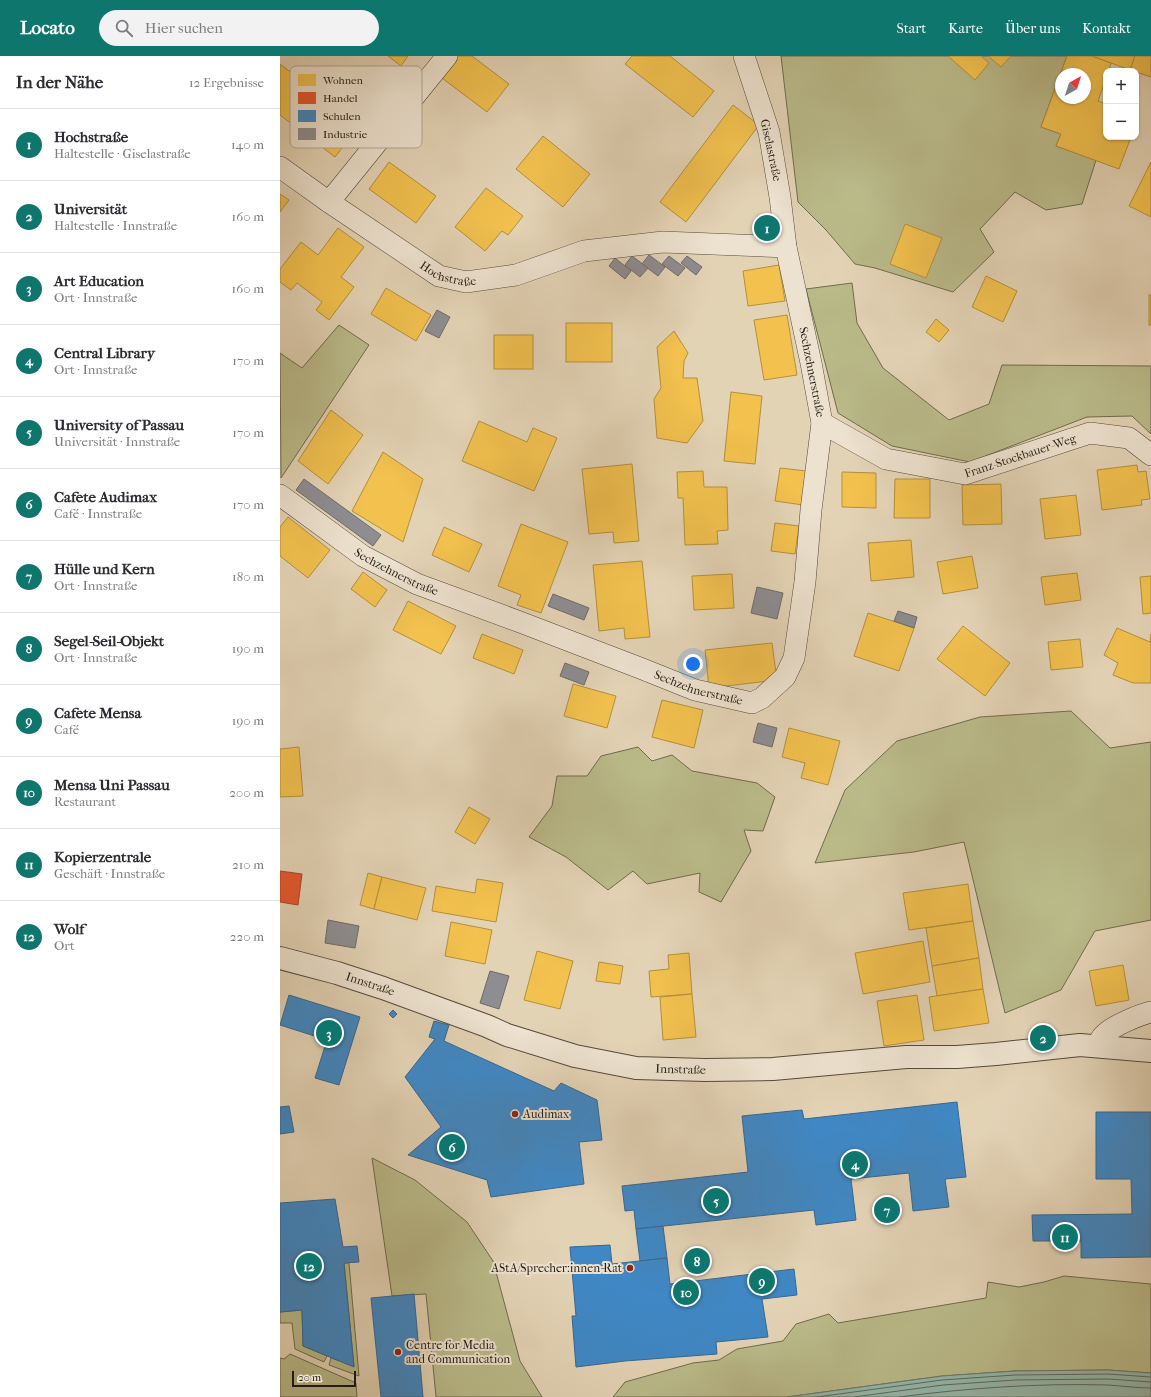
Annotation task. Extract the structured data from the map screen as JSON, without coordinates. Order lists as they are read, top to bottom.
{
  "streets": {
    "street": [
      "Giselastraße",
      "Hochstraße",
      "Sechzehnerstraße",
      "Franz-Stockbauer-Weg",
      "Innstraße"
    ]
  },
  "crossings": [
    ["Giselastraße", "Hochstraße"],
    ["Giselastraße", "Sechzehnerstraße"],
    ["Hochstraße", "Sechzehnerstraße"],
    ["Sechzehnerstraße", "Franz-Stockbauer-Weg"]
  ],
  "places": ["Audimax", "AStA/Sprecher:innen-Rat", "Centre for Media and Communication"],
  "legend": [
    "Wohnen",
    "Handel",
    "Schulen",
    "Industrie"
  ],
  "scale_bar": "20 m",
  "north": "top right",
  "page": {
    "header": "Locato",
    "search": "Hier suchen",
    "nav": [
      "Start",
      "Karte",
      "Über uns",
      "Kontakt"
    ],
    "heading": ["In der Nähe", "12 Ergebnisse"],
    "map_buttons": ["+", "−"],
    "list": [
      {
        "mark": "1",
        "name": "Hochstraße",
        "note": "Haltestelle · Giselastraße",
        "value": "140 m"
      },
      {
        "mark": "2",
        "name": "Universität",
        "note": "Haltestelle · Innstraße",
        "value": "160 m"
      },
      {
        "mark": "3",
        "name": "Art Education",
        "note": "Ort · Innstraße",
        "value": "160 m"
      },
      {
        "mark": "4",
        "name": "Central Library",
        "note": "Ort · Innstraße",
        "value": "170 m"
      },
      {
        "mark": "5",
        "name": "University of Passau",
        "note": "Universität · Innstraße",
        "value": "170 m"
      },
      {
        "mark": "6",
        "name": "Cafete Audimax",
        "note": "Café · Innstraße",
        "value": "170 m"
      },
      {
        "mark": "7",
        "name": "Hülle und Kern",
        "note": "Ort · Innstraße",
        "value": "180 m"
      },
      {
        "mark": "8",
        "name": "Segel-Seil-Objekt",
        "note": "Ort · Innstraße",
        "value": "190 m"
      },
      {
        "mark": "9",
        "name": "Cafete Mensa",
        "note": "Café",
        "value": "190 m"
      },
      {
        "mark": "10",
        "name": "Mensa Uni Passau",
        "note": "Restaurant",
        "value": "200 m"
      },
      {
        "mark": "11",
        "name": "Kopierzentrale",
        "note": "Geschäft · Innstraße",
        "value": "210 m"
      },
      {
        "mark": "12",
        "name": "Wolf",
        "note": "Ort",
        "value": "220 m"
      }
    ],
    "pins": [
      "1",
      "3",
      "2",
      "6",
      "4",
      "5",
      "7",
      "11",
      "8",
      "12",
      "9",
      "10"
    ],
    "scale": "20 m"
  }
}
